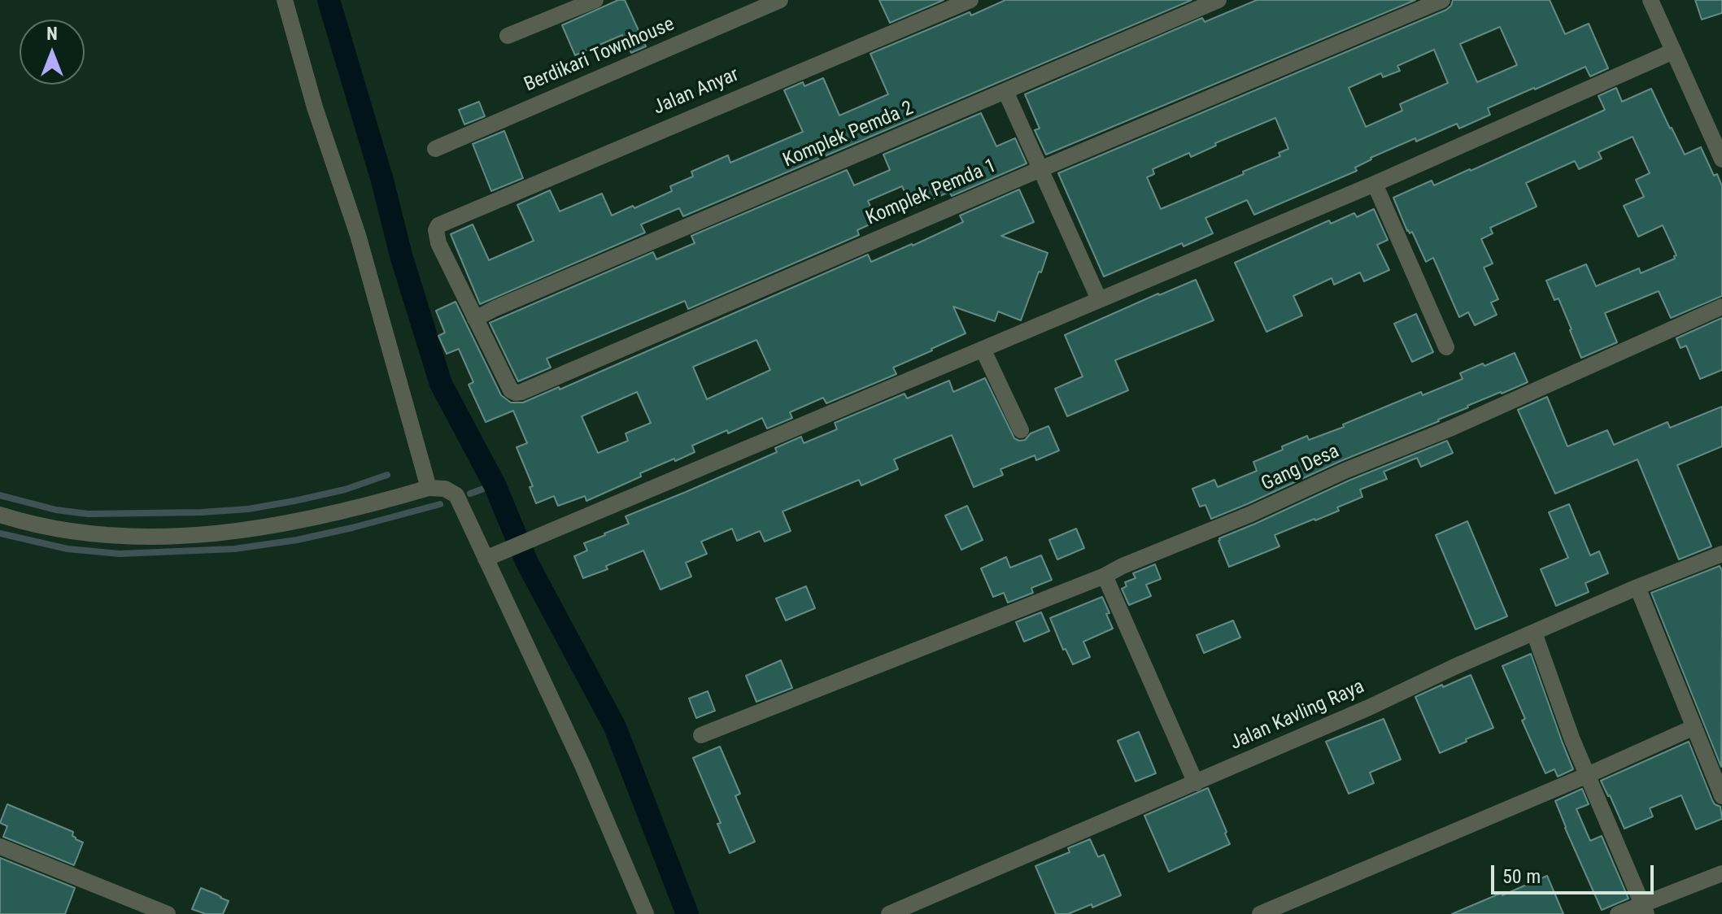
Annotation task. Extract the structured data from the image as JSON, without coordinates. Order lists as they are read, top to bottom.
{
  "streets": {
    "street": [
      "Berdikari Townhouse",
      "Jalan Anyar",
      "Komplek Pemda 2",
      "Komplek Pemda 1",
      "Gang Desa",
      "Jalan Kavling Raya"
    ]
  },
  "crossings": [
    ["Jalan Anyar", "Komplek Pemda 2"],
    ["Jalan Anyar", "Komplek Pemda 1"],
    ["Komplek Pemda 2", "Komplek Pemda 1"]
  ],
  "scale_bar": "50 m",
  "north": "top"
}
